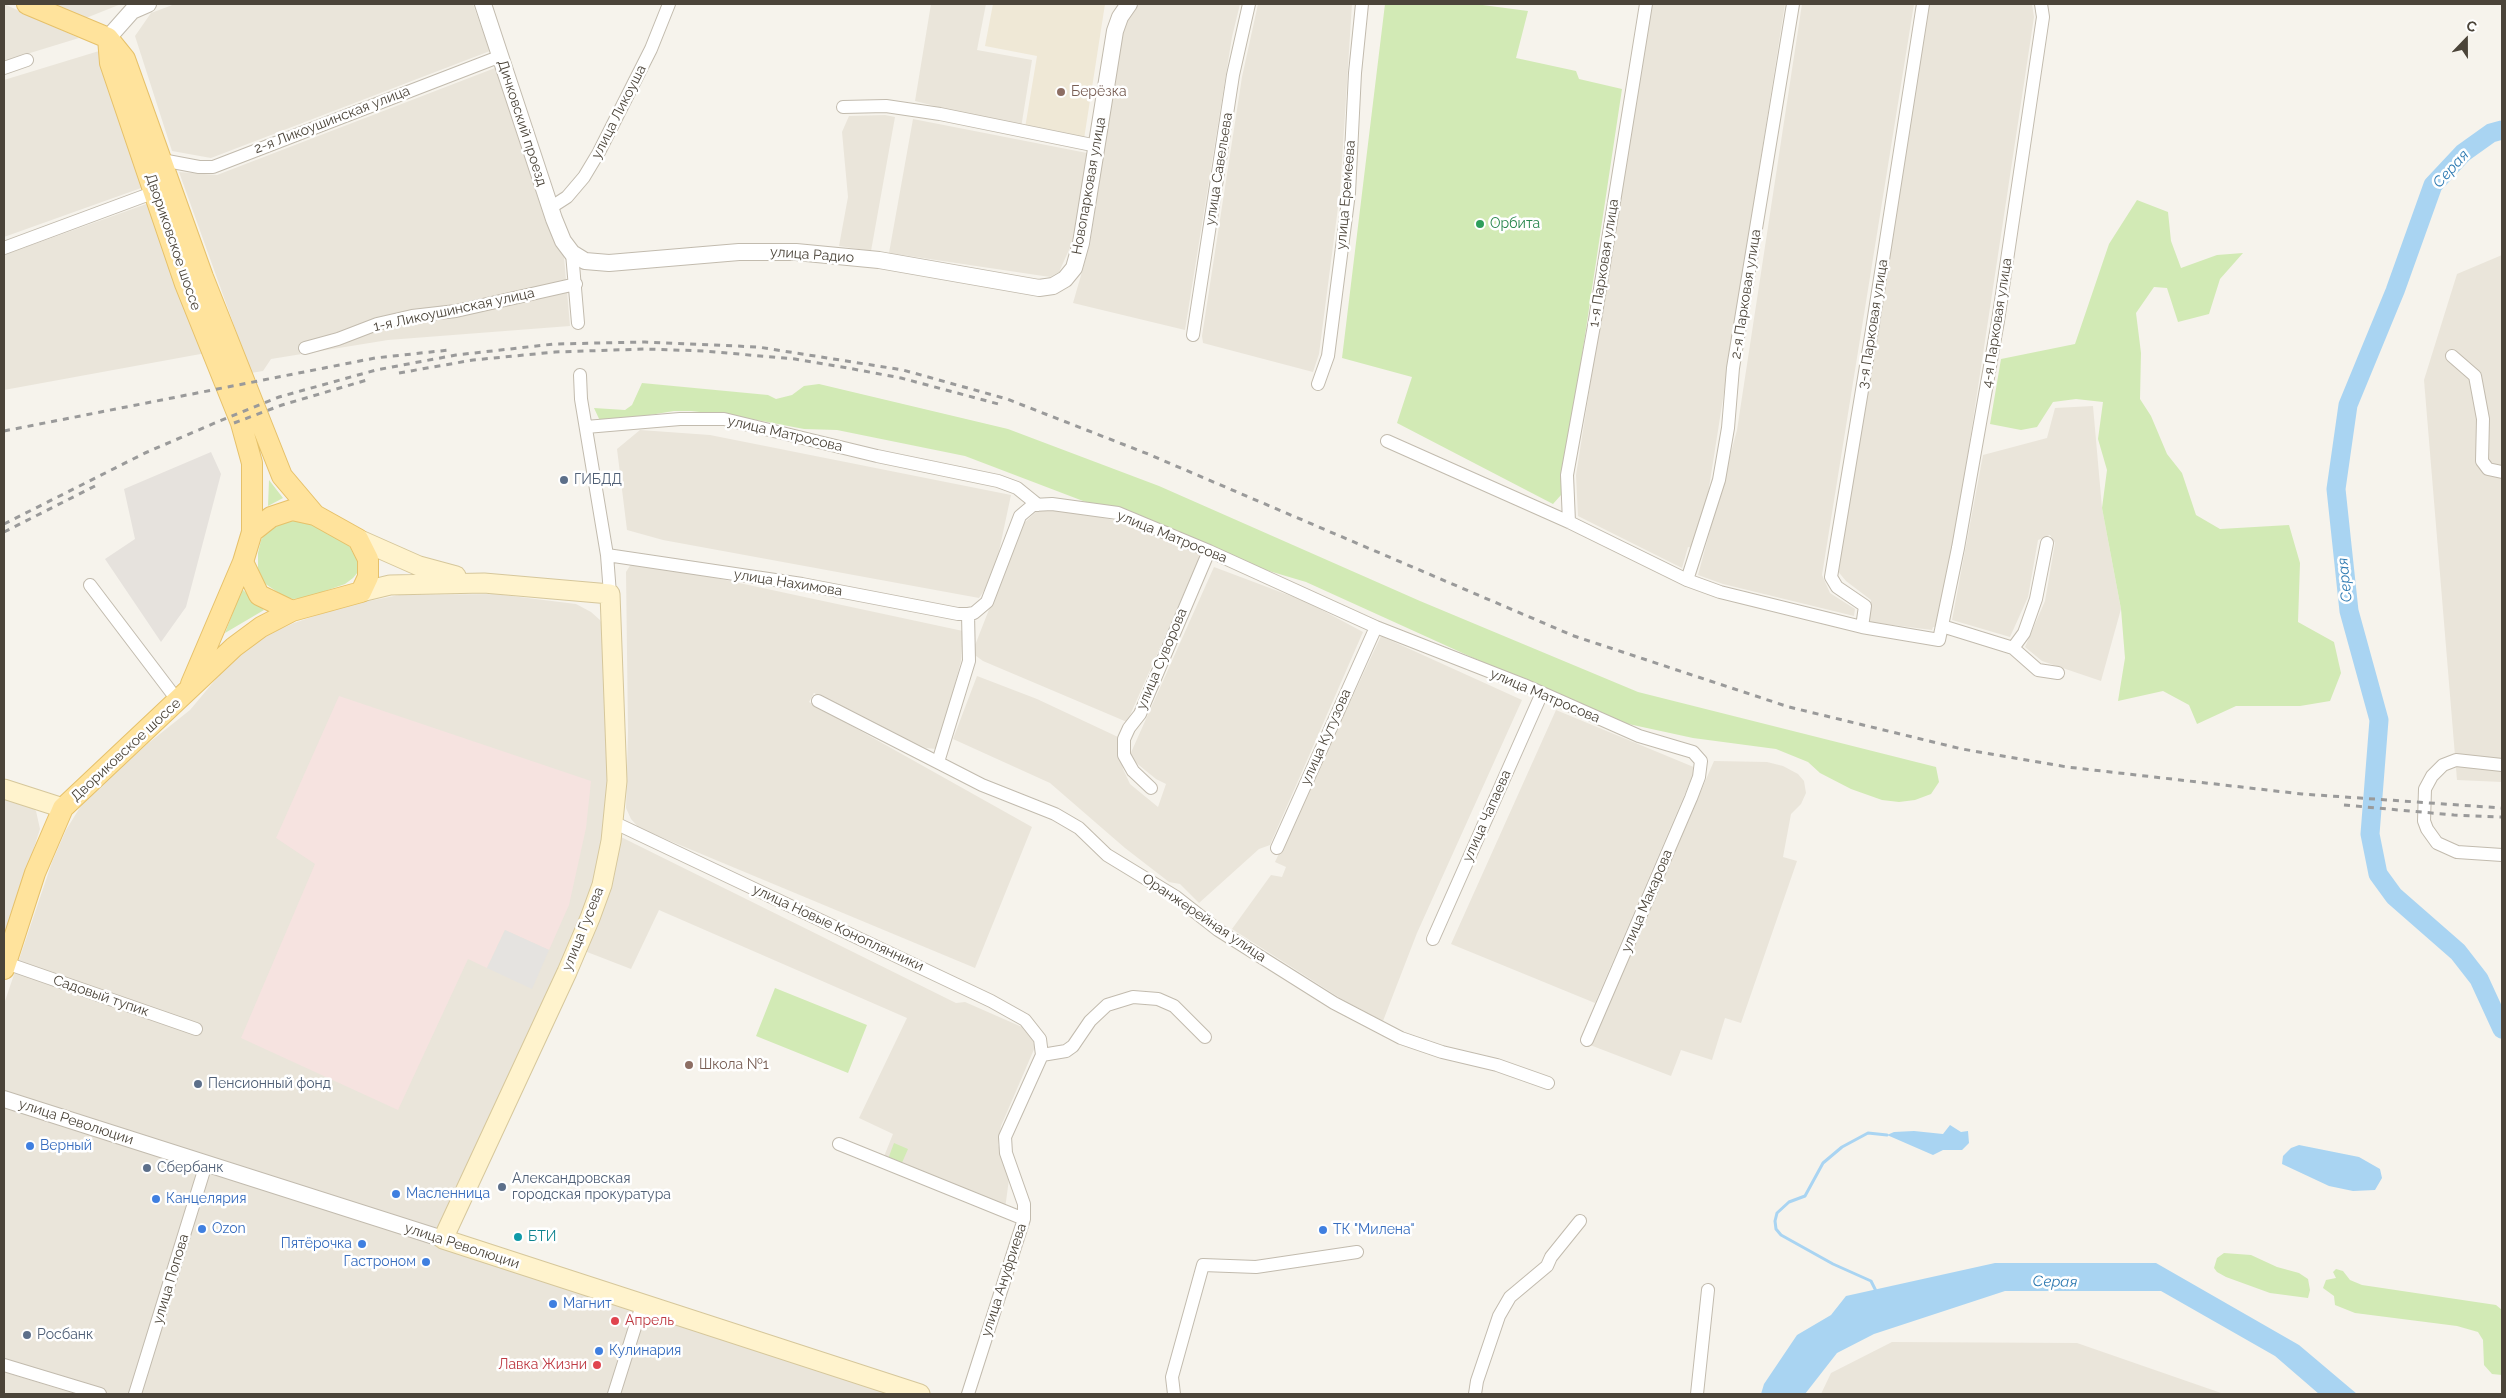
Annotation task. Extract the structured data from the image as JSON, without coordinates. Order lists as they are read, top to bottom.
{
  "streets": {
    "main road": ["Двориковское шоссе", "улица Гусева", "улица Революции"],
    "street": [
      "улица Ликоуша",
      "2-я Ликоушинская улица",
      "Дичковский проезд",
      "улица Савельева",
      "Новопарковая улица",
      "улица Еремеева",
      "улица Радио",
      "1-я Парковая улица",
      "2-я Парковая улица",
      "1-я Ликоушинская улица",
      "4-я Парковая улица",
      "3-я Парковая улица",
      "улица Матросова",
      "улица Нахимова",
      "улица Суворова",
      "улица Кутузова",
      "улица Чапаева",
      "улица Макарова",
      "Оранжерейная улица",
      "улица Новые Коноплянники",
      "Садовый тупик",
      "улица Попова",
      "улица Ануфриева"
    ]
  },
  "crossings": [
    ["улица Ликоуша", "Дичковский проезд"],
    ["2-я Ликоушинская улица", "Дичковский проезд"],
    ["Дичковский проезд", "улица Радио"],
    ["Новопарковая улица", "улица Радио"],
    ["4-я Парковая улица", "3-я Парковая улица"],
    ["улица Матросова", "улица Суворова"],
    ["улица Матросова", "улица Кутузова"],
    ["улица Матросова", "улица Чапаева"],
    ["улица Матросова", "улица Макарова"],
    ["улица Новые Коноплянники", "улица Гусева"],
    ["улица Новые Коноплянники", "улица Ануфриева"],
    ["улица Гусева", "улица Революции"],
    ["улица Революции", "улица Попова"]
  ],
  "water": ["Серая"],
  "places": [
    "Берёзка",
    "Орбита",
    "ГИБДД",
    "Школа №1",
    "Пенсионный фонд",
    "Верный",
    "Сбербанк",
    "Александровская городская прокуратура",
    "Масленница",
    "Канцелярия",
    "Ozon",
    "ТК \"Милена\"",
    "БТИ",
    "Пятёрочка",
    "Гастроном",
    "Магнит",
    "Апрель",
    "Росбанк",
    "Кулинария",
    "Лавка Жизни"
  ],
  "north": "top"
}
